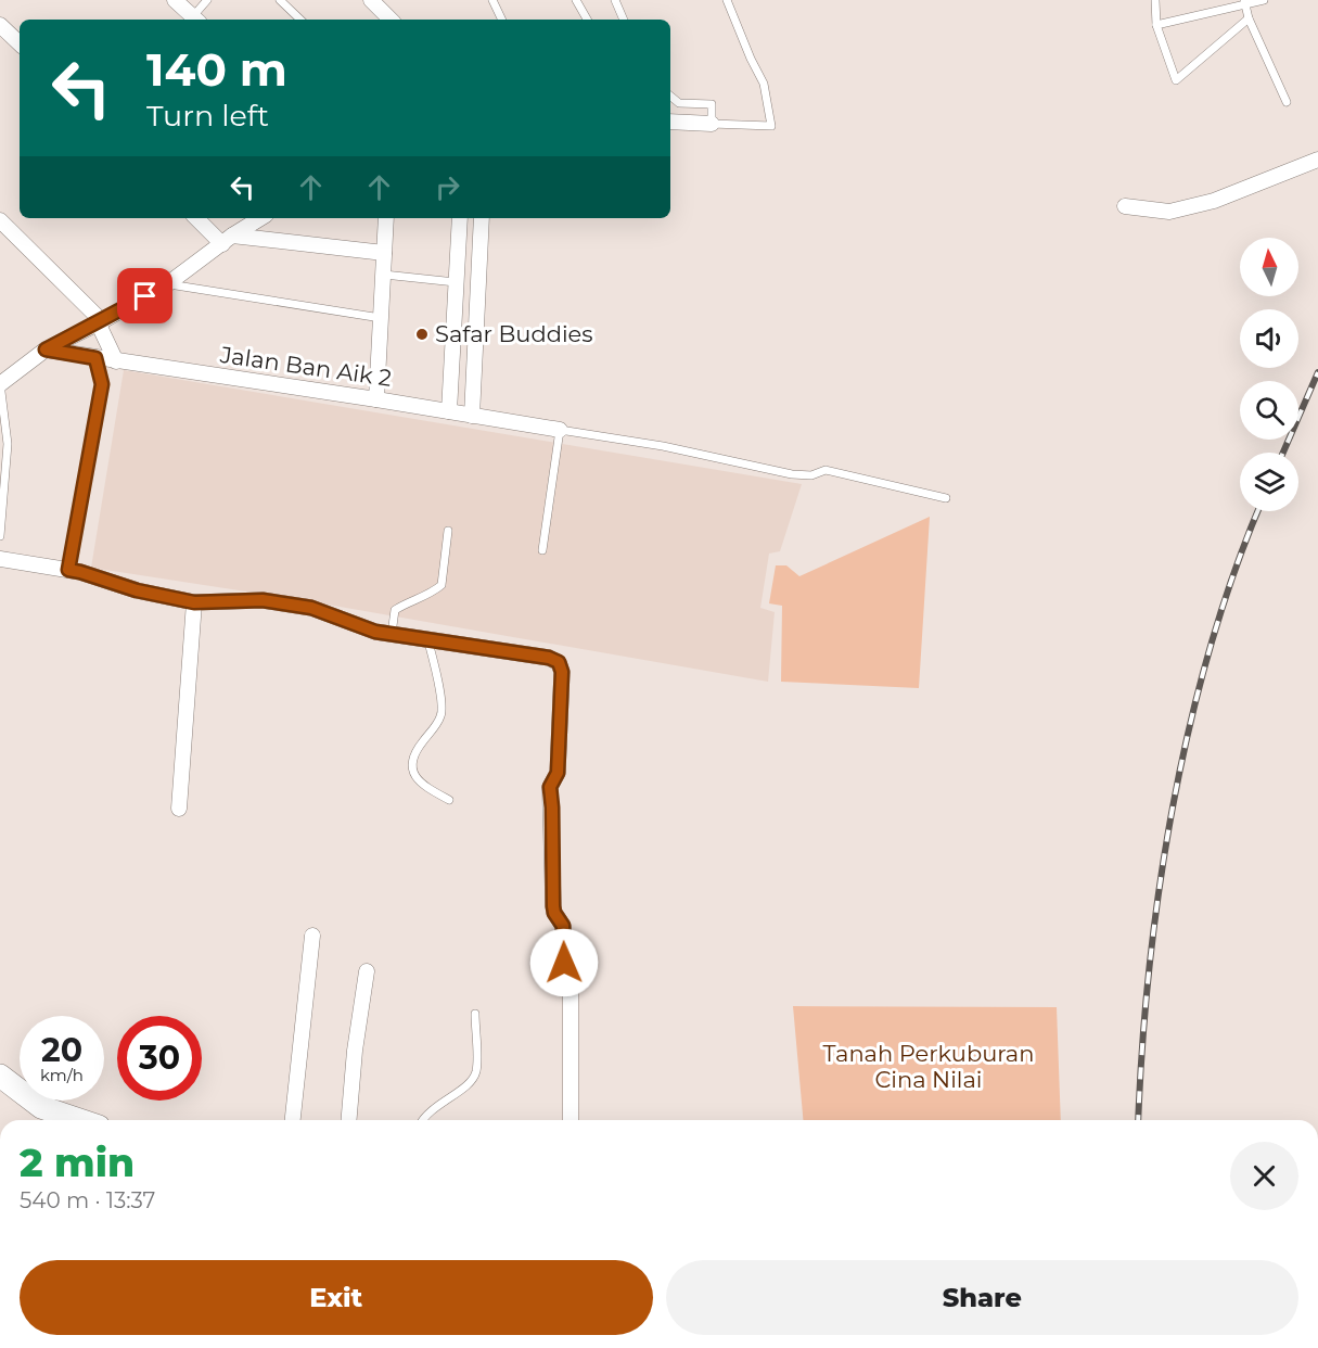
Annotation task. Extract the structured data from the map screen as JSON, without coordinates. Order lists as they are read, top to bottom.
{
  "streets": {
    "street": ["Jalan Ban Aik 2"]
  },
  "parks": ["Tanah Perkuburan Cina Nilai"],
  "places": ["Safar Buddies"],
  "north": "top",
  "page": {
    "turn": ["140 m", "Turn left"],
    "speed": "20 km/h",
    "limit": "30",
    "heading": ["2 min", "540 m · 13:37"],
    "buttons": ["Exit", "Share"]
  }
}
